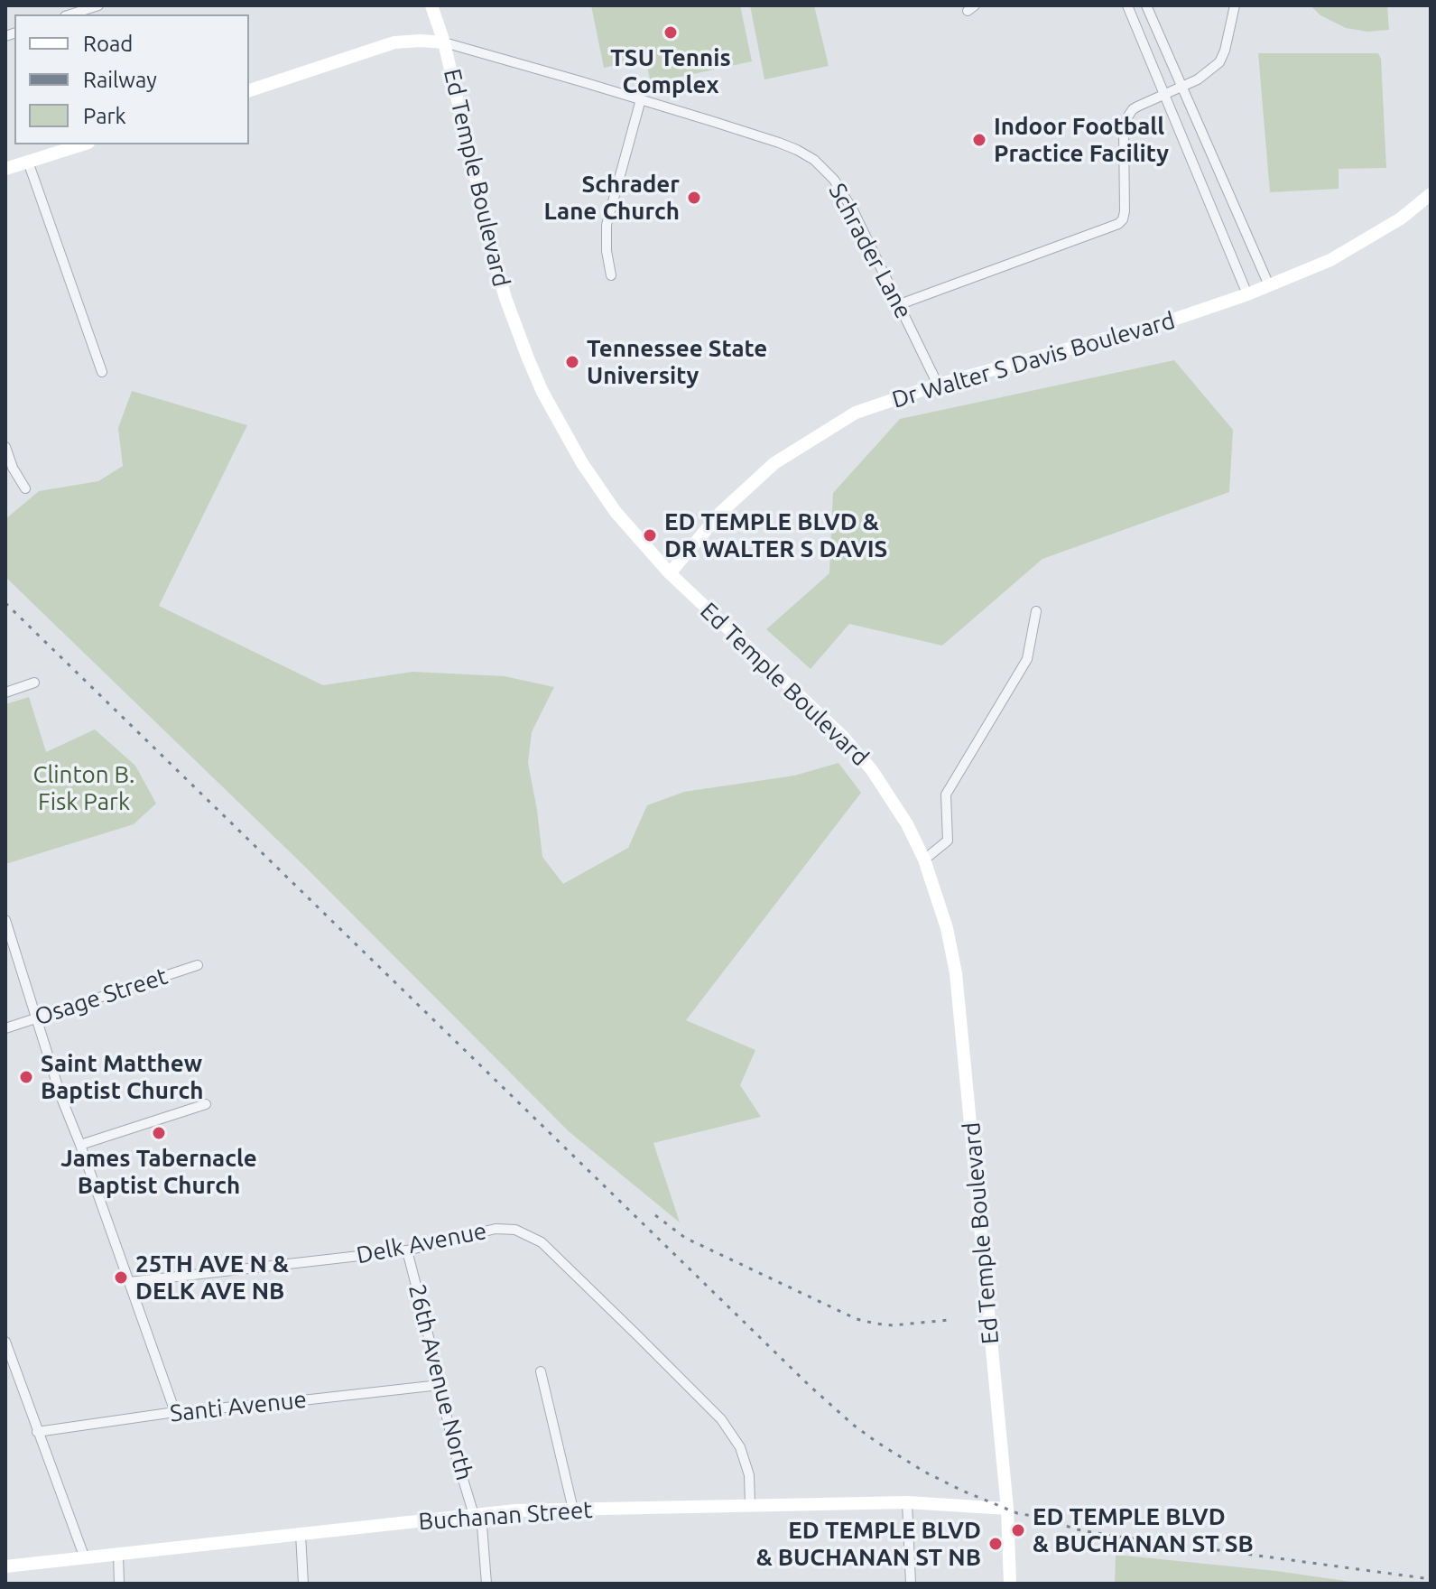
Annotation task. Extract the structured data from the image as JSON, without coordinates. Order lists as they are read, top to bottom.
{
  "streets": {
    "main road": ["Ed Temple Boulevard", "Dr Walter S Davis Boulevard", "Buchanan Street"],
    "street": [
      "Schrader Lane",
      "Osage Street",
      "Delk Avenue",
      "26th Avenue North",
      "Santi Avenue"
    ]
  },
  "crossings": [
    ["Ed Temple Boulevard", "Schrader Lane"],
    ["Ed Temple Boulevard", "Dr Walter S Davis Boulevard"],
    ["Ed Temple Boulevard", "Buchanan Street"],
    ["Schrader Lane", "Dr Walter S Davis Boulevard"],
    ["Delk Avenue", "26th Avenue North"],
    ["Delk Avenue", "Buchanan Street"],
    ["26th Avenue North", "Santi Avenue"],
    ["26th Avenue North", "Buchanan Street"]
  ],
  "parks": ["Clinton B. Fisk Park"],
  "places": [
    "TSU Tennis Complex",
    "Indoor Football Practice Facility",
    "Schrader Lane Church",
    "Tennessee State University",
    "ED TEMPLE BLVD & DR WALTER S DAVIS",
    "Saint Matthew Baptist Church",
    "James Tabernacle Baptist Church",
    "25TH AVE N & DELK AVE NB",
    "ED TEMPLE BLVD & BUCHANAN ST SB",
    "ED TEMPLE BLVD & BUCHANAN ST NB"
  ],
  "legend": ["Road", "Railway", "Park"]
}
